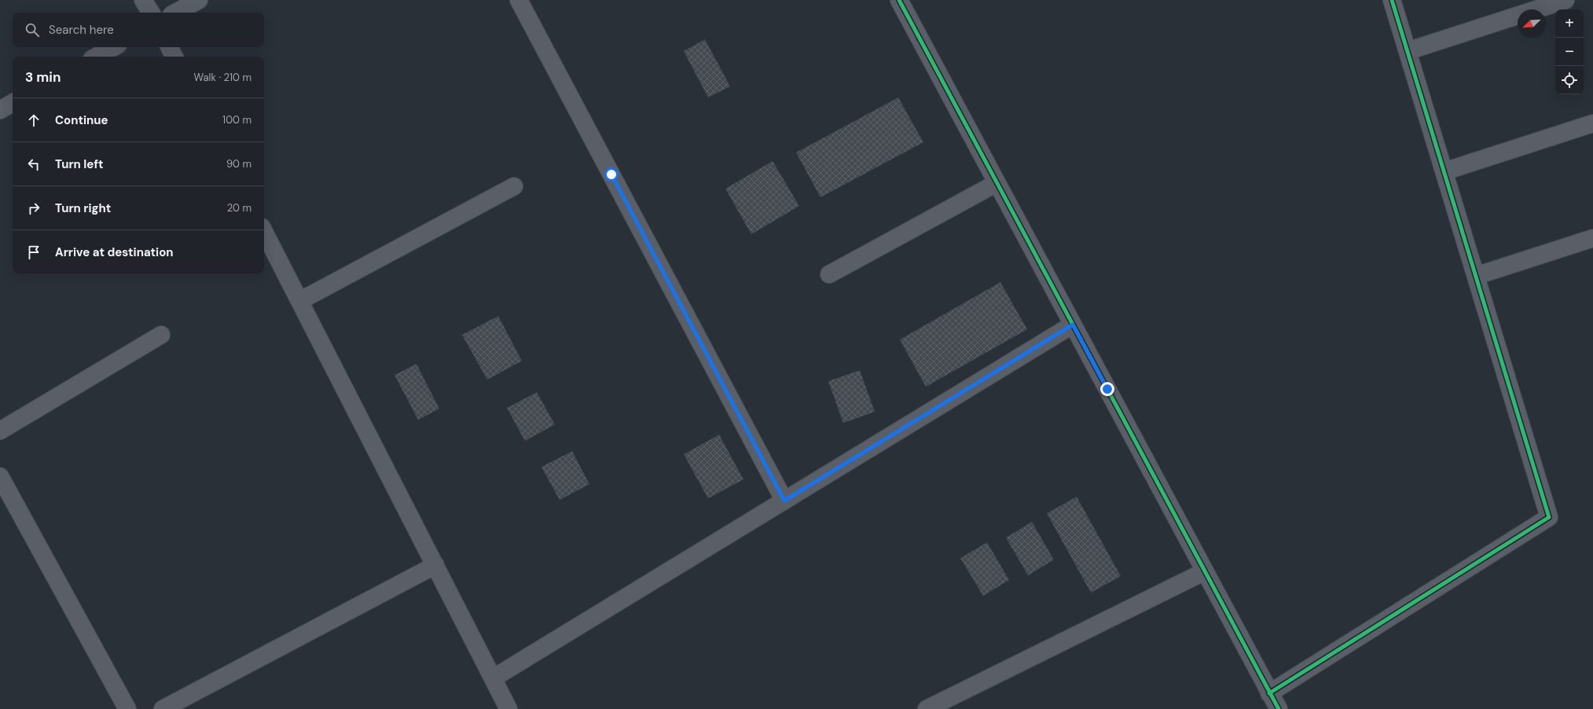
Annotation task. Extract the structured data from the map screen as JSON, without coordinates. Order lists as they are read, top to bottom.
{
  "north": "bottom left",
  "page": {
    "map_buttons": ["+", "−"],
    "search": "Search here",
    "heading": ["3 min", "Walk · 210 m"],
    "list": [
      ["Continue", "100 m"],
      ["Turn left", "90 m"],
      ["Turn right", "20 m"],
      "Arrive at destination"
    ]
  }
}
